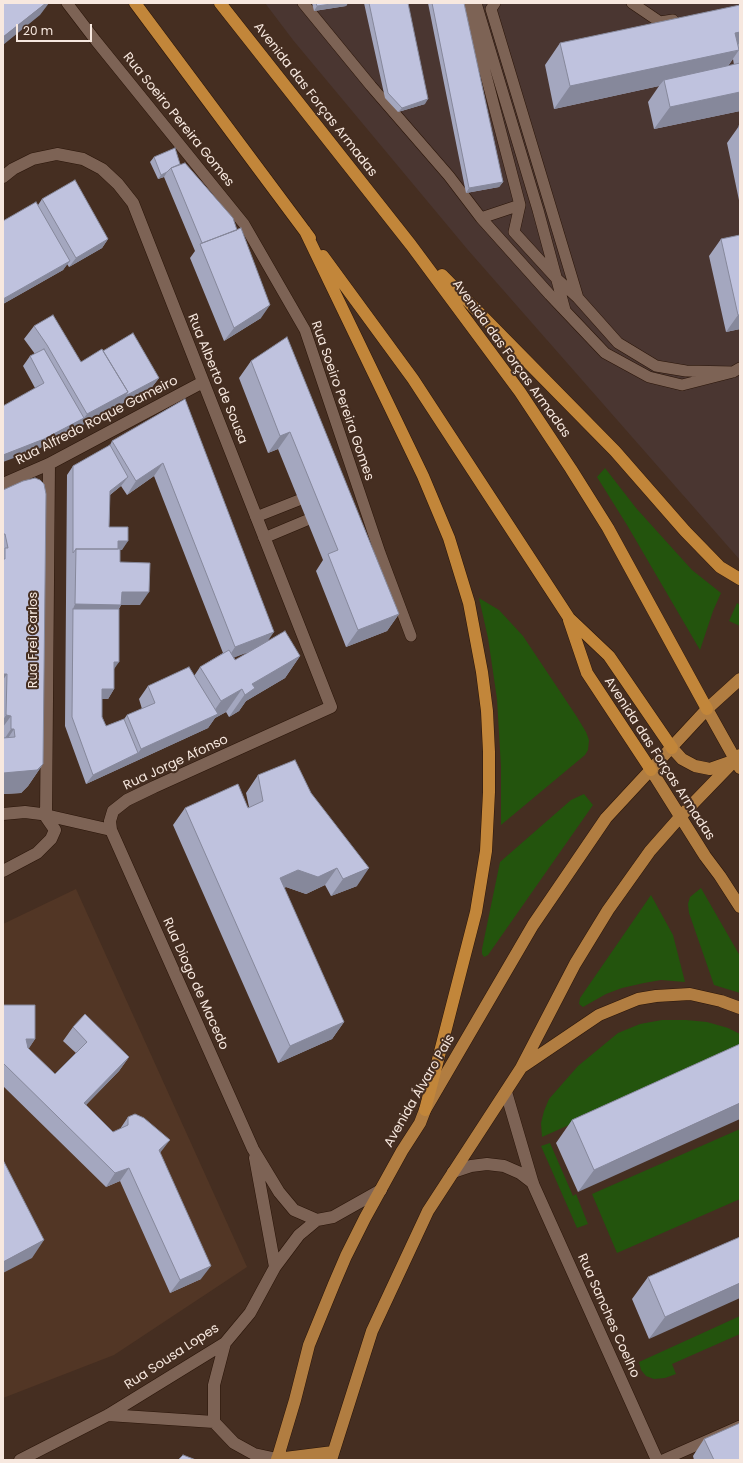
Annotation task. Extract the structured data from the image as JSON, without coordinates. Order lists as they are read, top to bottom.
{
  "streets": {
    "highway": ["Avenida das Forças Armadas"],
    "main road": ["Avenida Álvaro Pais"],
    "street": [
      "Rua Alberto de Sousa",
      "Rua Alfredo Roque Gameiro",
      "Rua Frei Carlos",
      "Rua Jorge Afonso",
      "Rua Diogo de Macedo",
      "Rua Sanches Coelho",
      "Rua Sousa Lopes"
    ],
    "lane": ["Rua Soeiro Pereira Gomes"]
  },
  "crossings": [
    ["Avenida das Forças Armadas", "Avenida Álvaro Pais"],
    ["Rua Alberto de Sousa", "Rua Alfredo Roque Gameiro"],
    ["Rua Alberto de Sousa", "Rua Jorge Afonso"],
    ["Rua Alfredo Roque Gameiro", "Rua Frei Carlos"],
    ["Rua Jorge Afonso", "Rua Diogo de Macedo"],
    ["Rua Diogo de Macedo", "Rua Sousa Lopes"]
  ],
  "scale_bar": "20 m"
}
